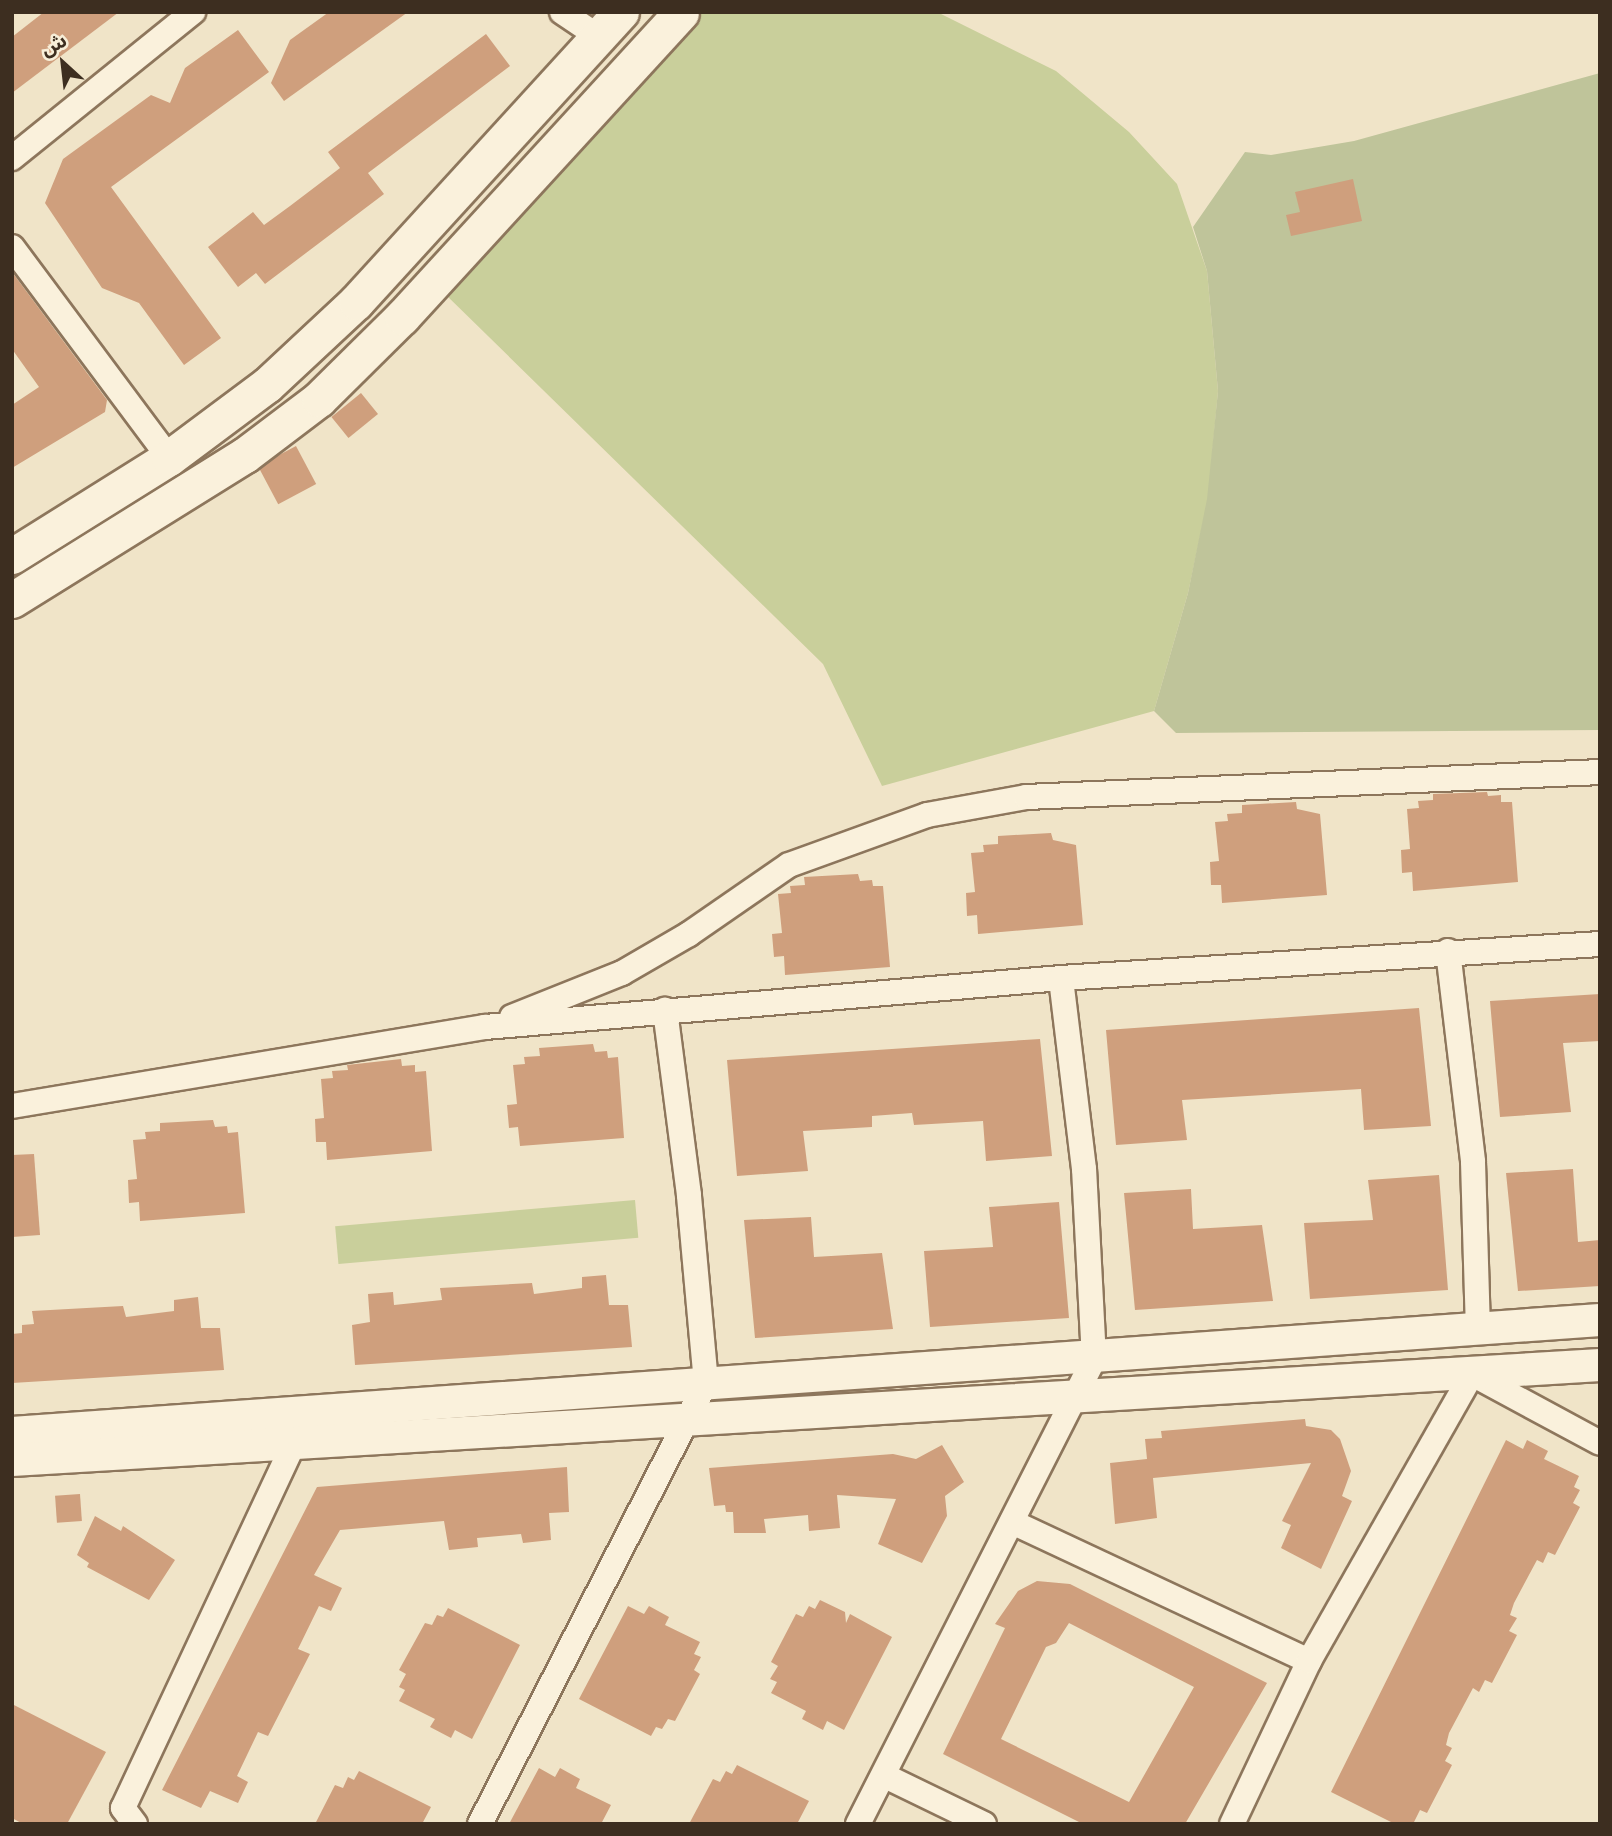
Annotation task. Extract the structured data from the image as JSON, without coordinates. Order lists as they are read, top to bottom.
{
  "north": "top left"
}
